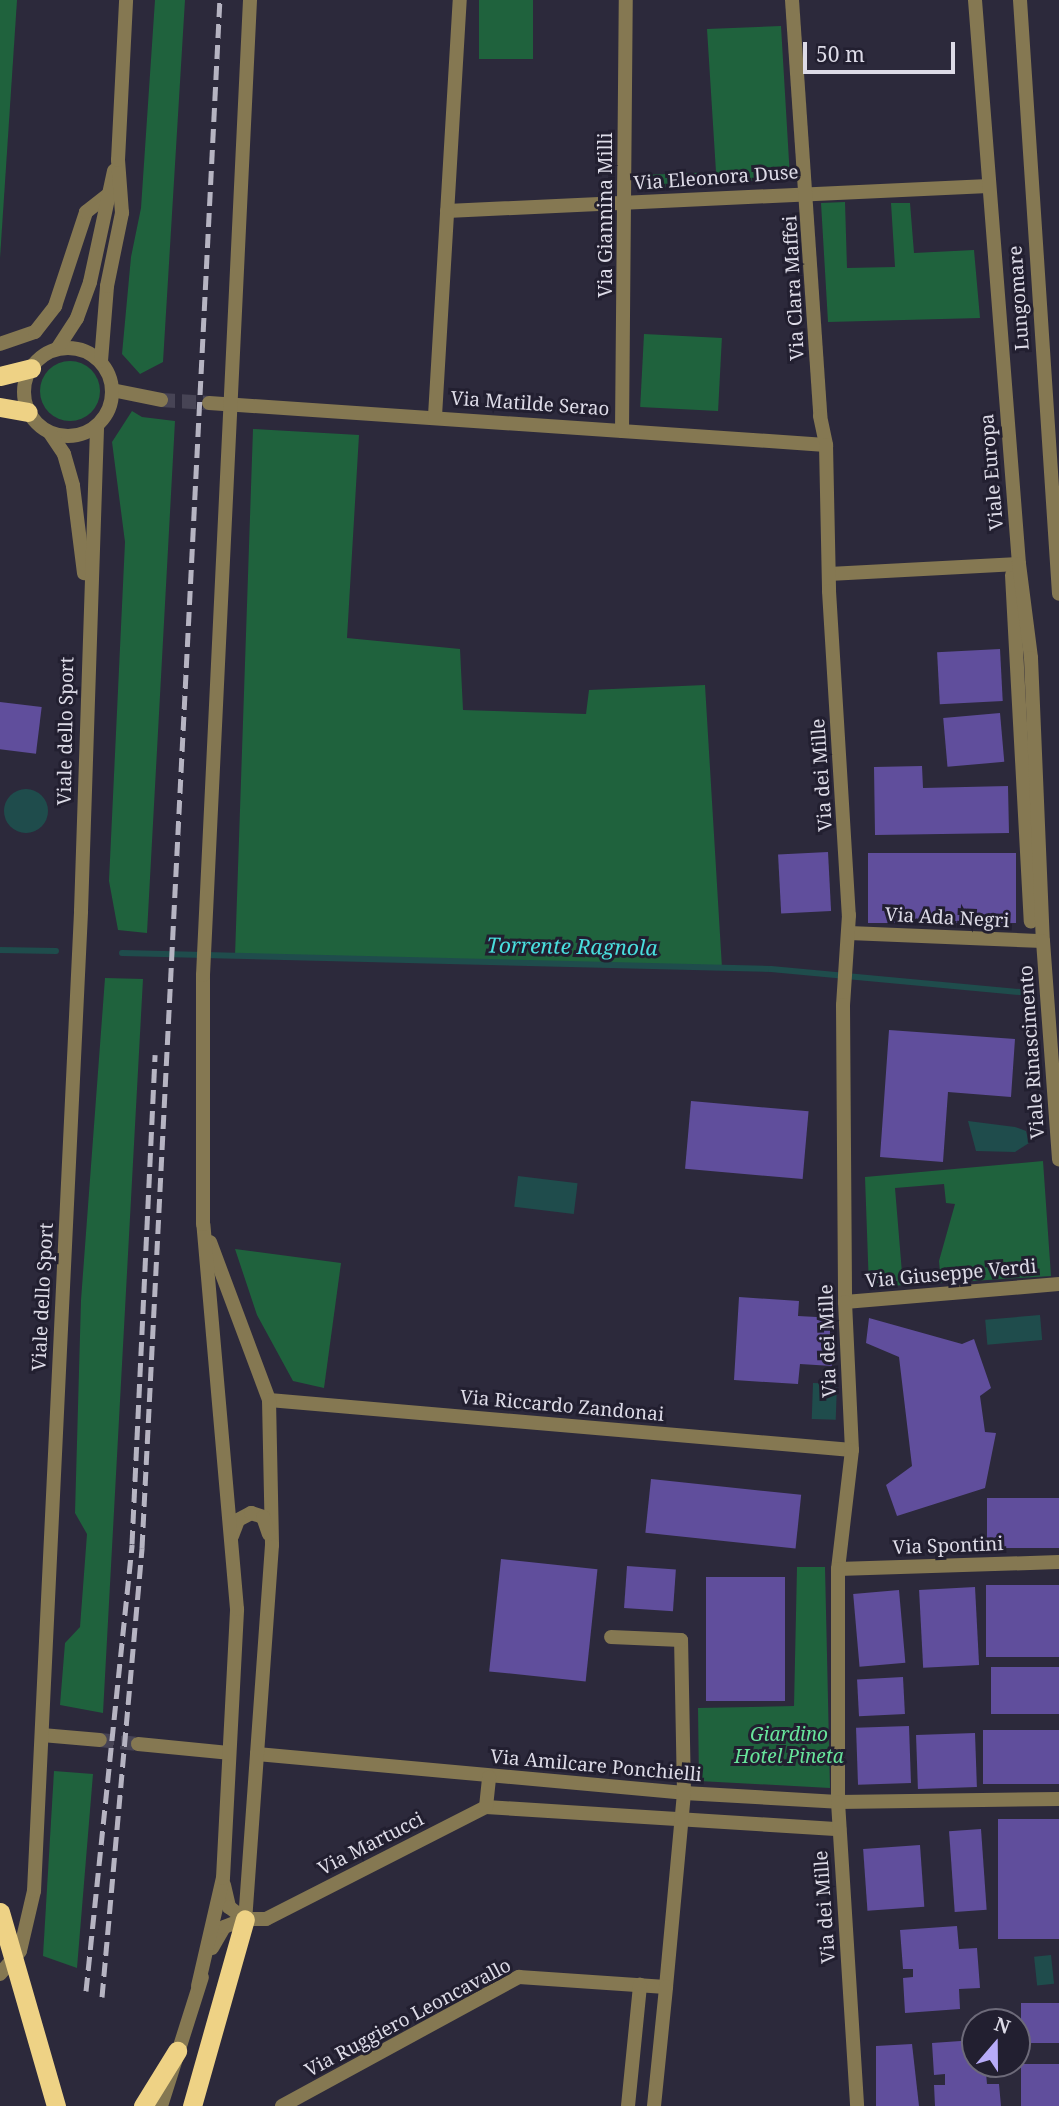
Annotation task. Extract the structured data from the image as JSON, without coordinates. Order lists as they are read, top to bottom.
{
  "streets": {
    "street": [
      "Via Eleonora Duse",
      "Via Giannina Milli",
      "Via Clara Maffei",
      "Lungomare",
      "Via Matilde Serao",
      "Viale Europa",
      "Viale dello Sport",
      "Via dei Mille",
      "Via Ada Negri",
      "Viale Rinascimento",
      "Via Giuseppe Verdi",
      "Via Riccardo Zandonai",
      "Via Spontini",
      "Via Amilcare Ponchielli",
      "Via Martucci",
      "Via Ruggiero Leoncavallo"
    ]
  },
  "crossings": [
    ["Via Eleonora Duse", "Via Giannina Milli"],
    ["Via Eleonora Duse", "Via Clara Maffei"],
    ["Via Eleonora Duse", "Viale Europa"],
    ["Via Giannina Milli", "Via Matilde Serao"],
    ["Via Clara Maffei", "Via Matilde Serao"],
    ["Via Clara Maffei", "Via dei Mille"],
    ["Viale Europa", "Via Ada Negri"],
    ["Viale Europa", "Viale Rinascimento"],
    ["Via dei Mille", "Via Ada Negri"],
    ["Via dei Mille", "Via Giuseppe Verdi"],
    ["Via dei Mille", "Via Riccardo Zandonai"],
    ["Via dei Mille", "Via Spontini"],
    ["Via dei Mille", "Via Amilcare Ponchielli"],
    ["Via Ada Negri", "Viale Rinascimento"]
  ],
  "water": ["Torrente Ragnola"],
  "parks": ["Giardino Hotel Pineta"],
  "scale_bar": "50 m",
  "north": "top"
}
